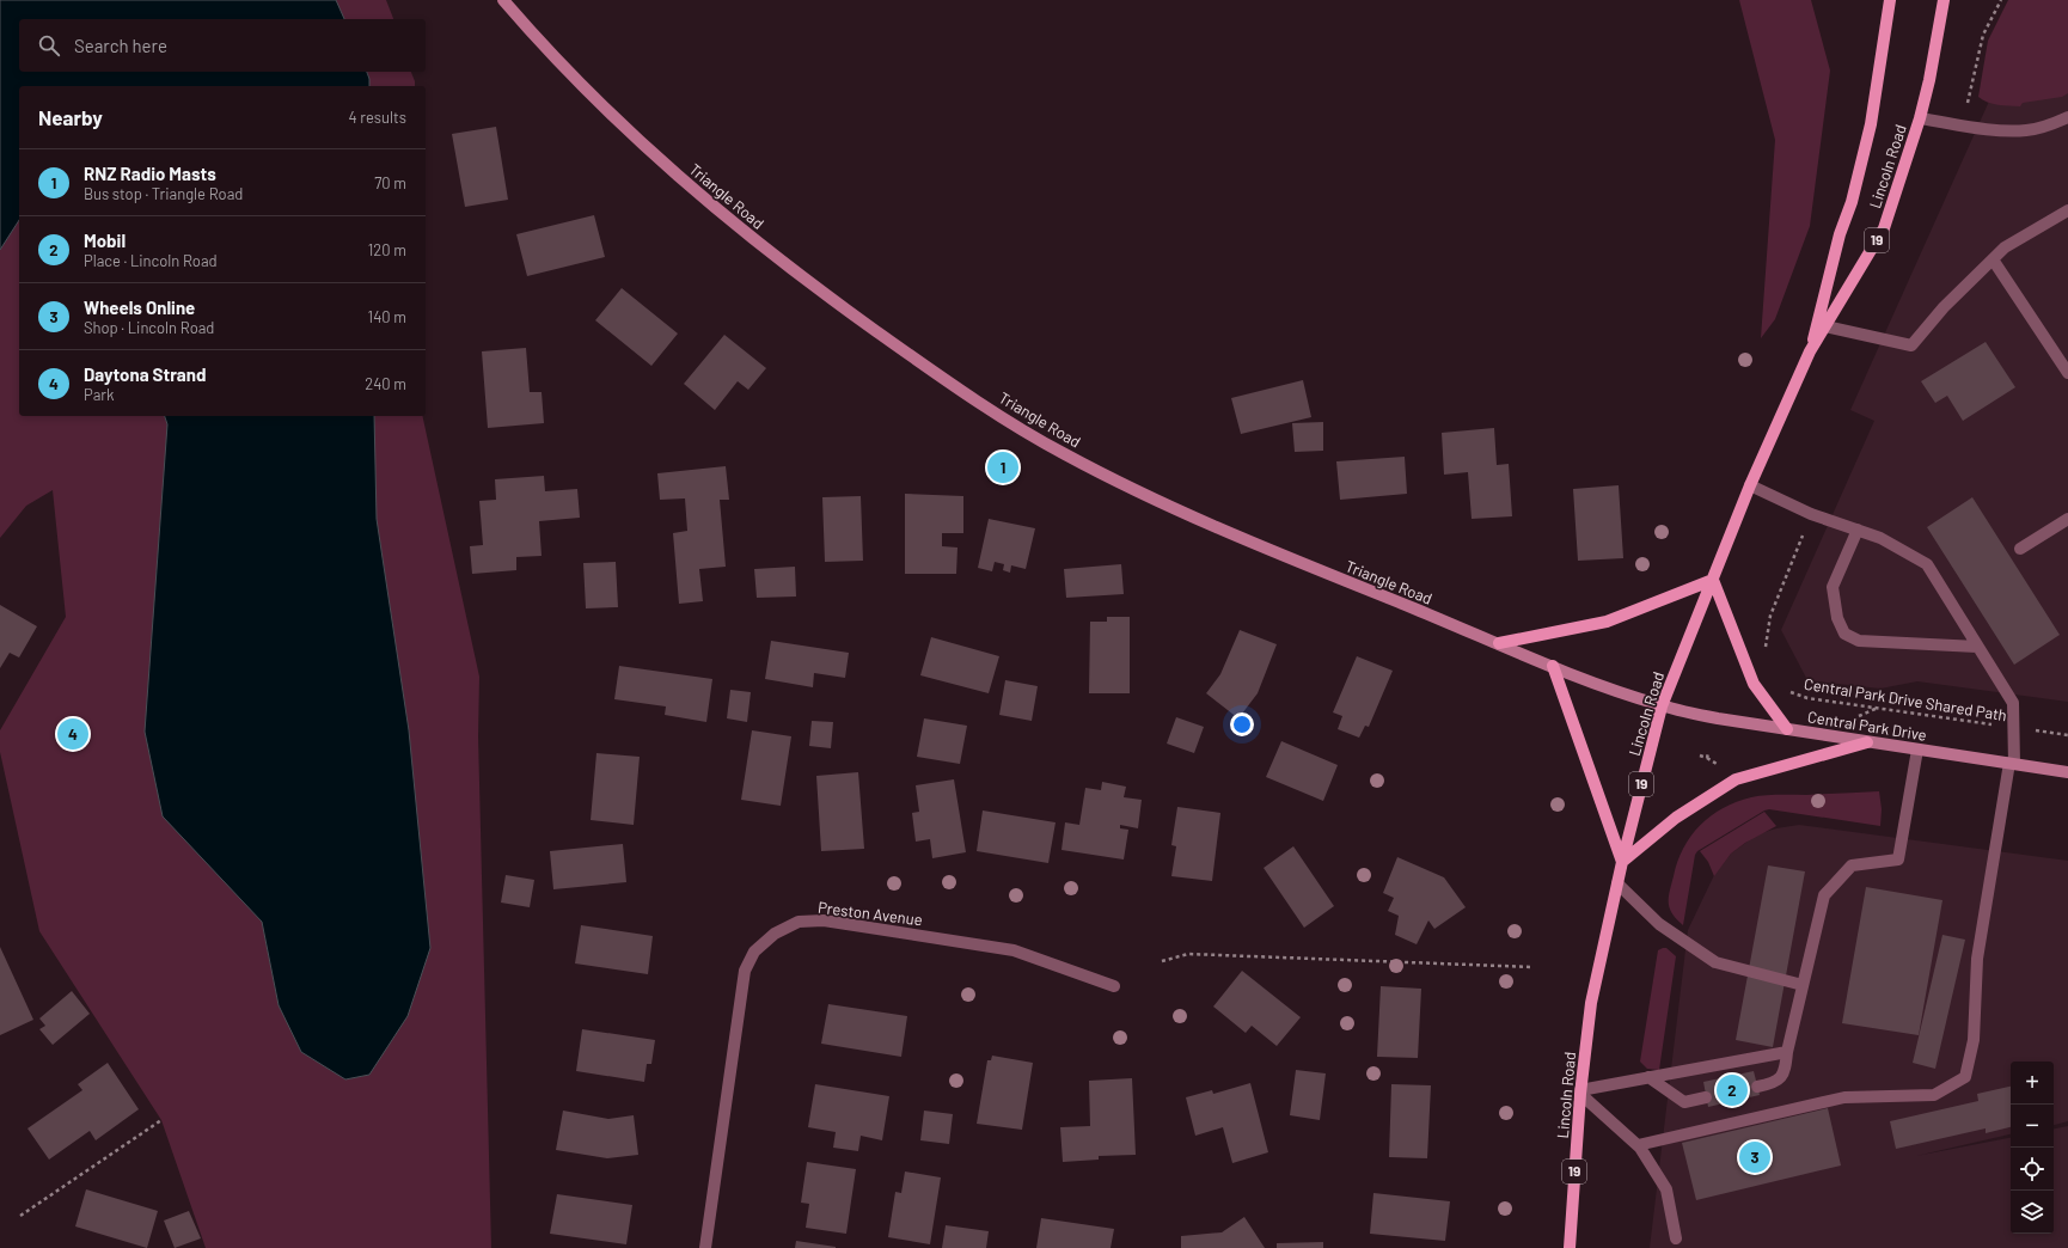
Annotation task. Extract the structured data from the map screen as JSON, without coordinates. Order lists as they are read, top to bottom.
{
  "streets": {
    "main road": [
      "Lincoln Road",
      "Triangle Road",
      "19",
      "Central Park Drive"
    ],
    "street": ["Preston Avenue"],
    "path": ["Central Park Drive Shared Path"]
  },
  "crossings": [
    ["Lincoln Road", "Triangle Road"],
    ["Lincoln Road", "Central Park Drive"],
    ["Triangle Road", "Central Park Drive"]
  ],
  "page": {
    "search": "Search here",
    "heading": ["Nearby", "4 results"],
    "list": [
      {
        "mark": "1",
        "name": "RNZ Radio Masts",
        "note": "Bus stop · Triangle Road",
        "value": "70 m"
      },
      {
        "mark": "2",
        "name": "Mobil",
        "note": "Place · Lincoln Road",
        "value": "120 m"
      },
      {
        "mark": "3",
        "name": "Wheels Online",
        "note": "Shop · Lincoln Road",
        "value": "140 m"
      },
      {
        "mark": "4",
        "name": "Daytona Strand",
        "note": "Park",
        "value": "240 m"
      }
    ],
    "pins": [
      "1",
      "4",
      "2",
      "3"
    ],
    "map_buttons": ["+", "−"]
  }
}
